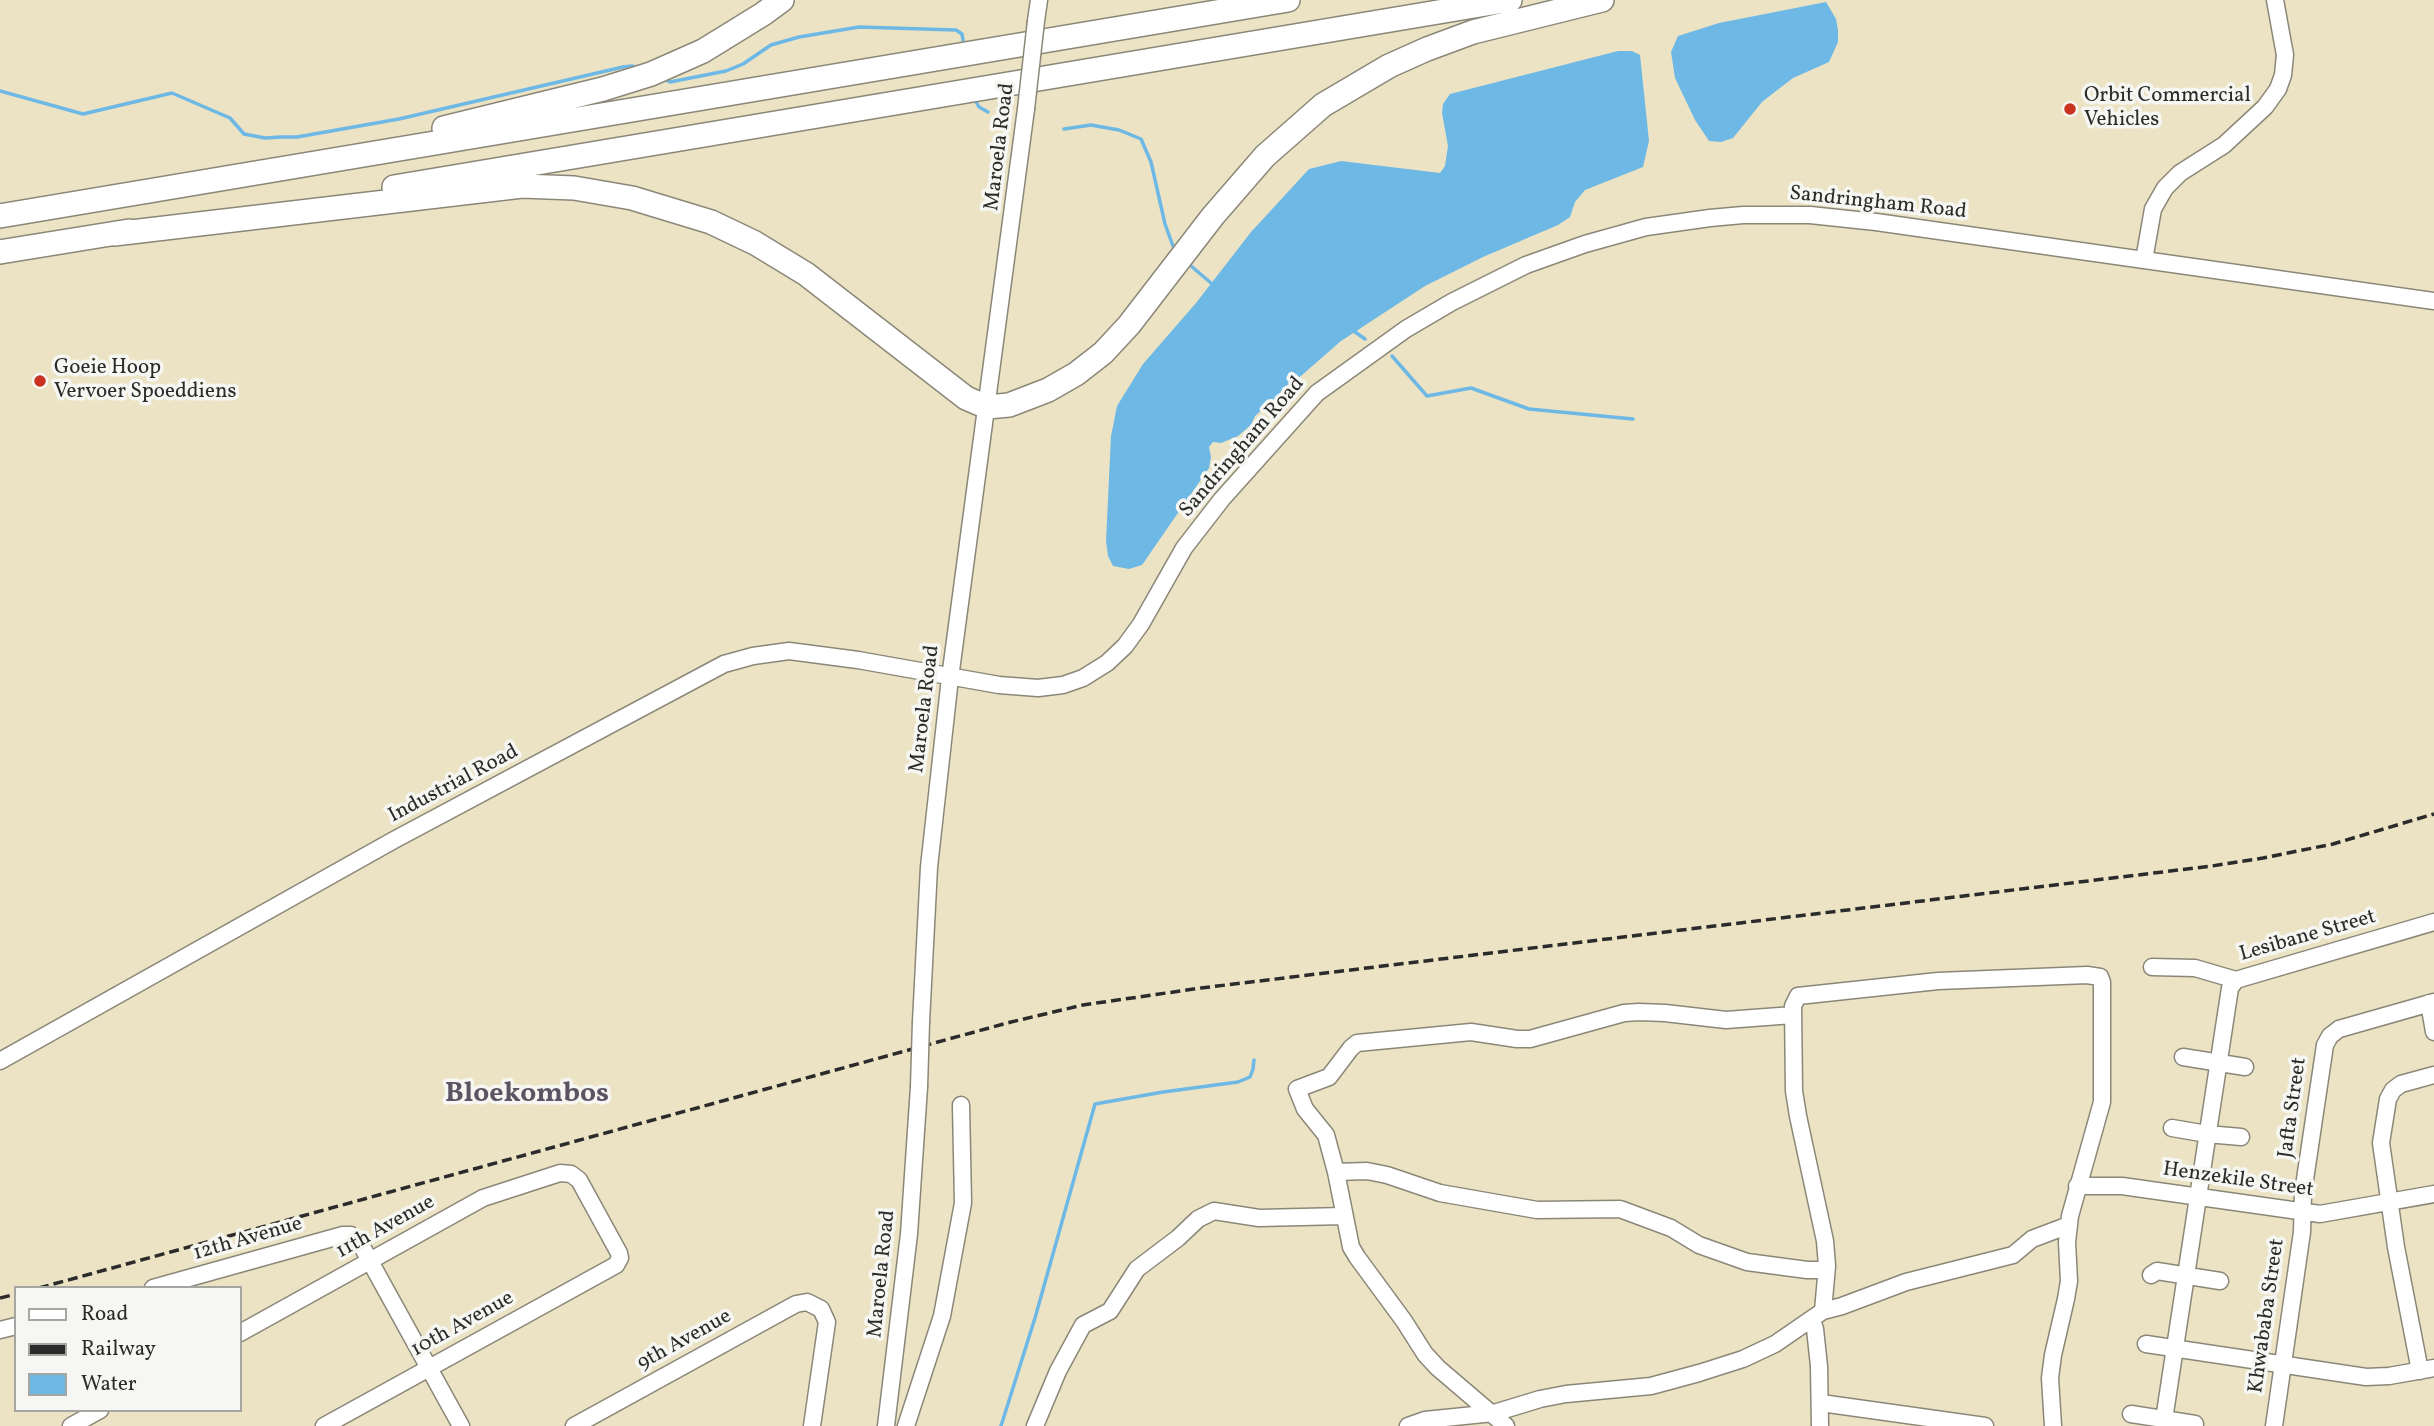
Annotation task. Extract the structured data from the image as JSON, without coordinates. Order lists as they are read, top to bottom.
{
  "streets": {
    "street": [
      "Maroela Road",
      "Sandringham Road",
      "Industrial Road",
      "Lesibane Street",
      "Jafta Street",
      "Henzekile Street",
      "11th Avenue",
      "12th Avenue",
      "Khwababa Street",
      "10th Avenue",
      "9th Avenue"
    ]
  },
  "crossings": [
    ["Maroela Road", "Sandringham Road"],
    ["Maroela Road", "Industrial Road"],
    ["Sandringham Road", "Industrial Road"],
    ["Lesibane Street", "Henzekile Street"],
    ["Jafta Street", "Henzekile Street"],
    ["Jafta Street", "Khwababa Street"],
    ["Henzekile Street", "Khwababa Street"],
    ["11th Avenue", "12th Avenue"],
    ["11th Avenue", "10th Avenue"]
  ],
  "districts": ["Bloekombos"],
  "places": ["Orbit Commercial Vehicles", "Goeie Hoop Vervoer Spoeddiens"],
  "legend": ["Road", "Railway", "Water"]
}
